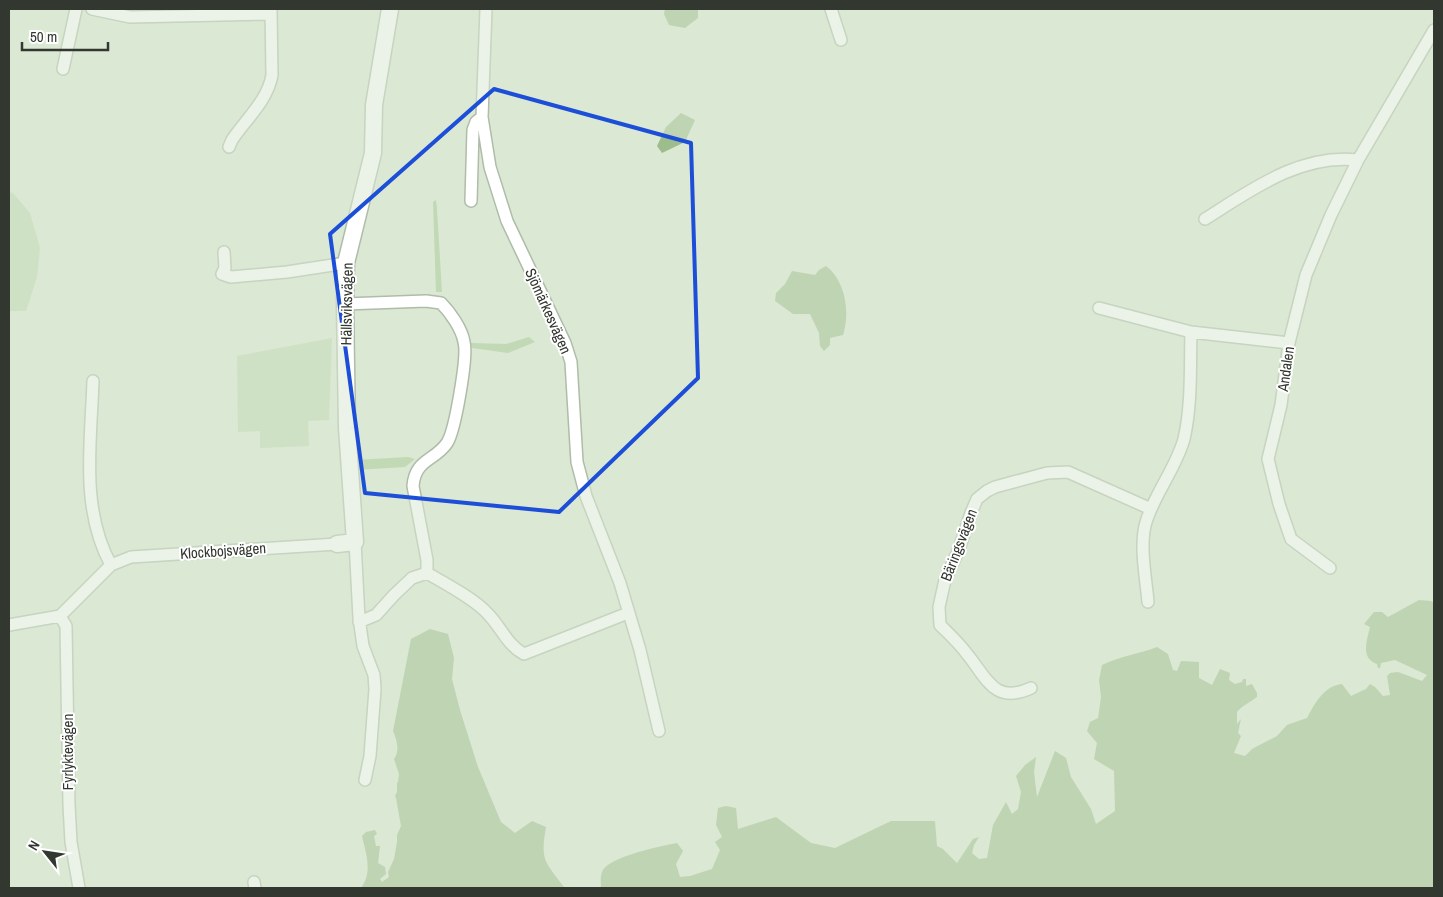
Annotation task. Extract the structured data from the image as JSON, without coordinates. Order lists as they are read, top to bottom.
{
  "streets": {
    "street": [
      "Hällsviksvägen",
      "Sjömärkesvägen",
      "Andalen",
      "Bäringsvägen",
      "Klockbojsvägen",
      "Fyrlyktevägen"
    ]
  },
  "crossings": [
    ["Klockbojsvägen", "Fyrlyktevägen"]
  ],
  "scale_bar": "50 m",
  "north": "top left"
}
